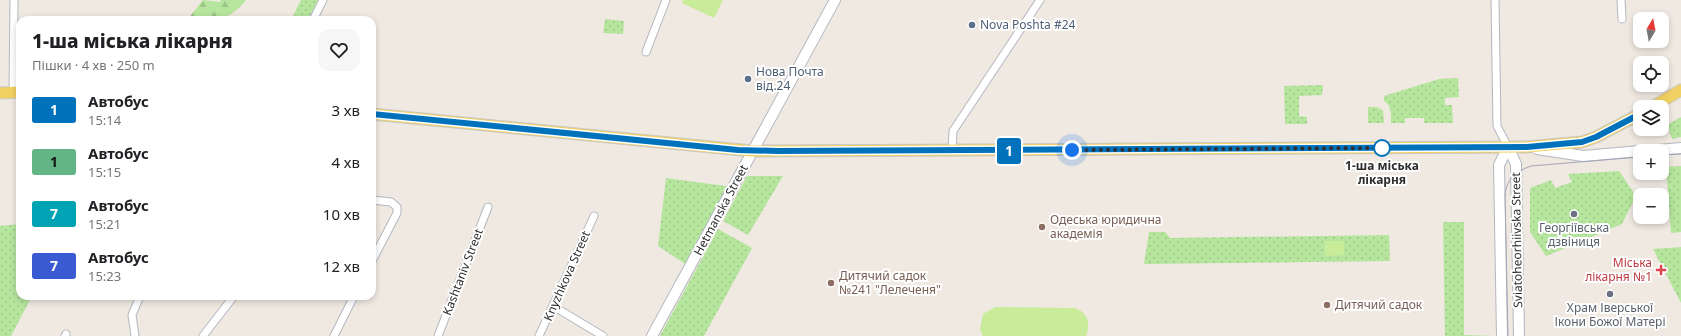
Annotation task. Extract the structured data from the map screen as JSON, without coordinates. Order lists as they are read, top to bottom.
{
  "streets": {
    "street": [
      "Hetmanska Street",
      "Sviatoheorhiivska Street",
      "Kashtaniv Street",
      "Knyzhkova Street"
    ]
  },
  "places": {
    "other": [
      "Nova Poshta #24",
      "Нова Почта від.24",
      "1-ша міська лікарня",
      "Георгіївська дзвіниця",
      "Одеська юридична академія",
      "Дитячий садок №241 \"Лелеченя\"",
      "Храм Іверської Ікони Божої Матері",
      "Дитячий садок"
    ],
    "health": ["Міська лікарня №1"]
  },
  "lines": ["bus line 1"],
  "north": "top",
  "page": {
    "on_map": "1",
    "map_buttons": ["+", "−"],
    "heading": ["1-ша міська лікарня", "Пішки · 4 хв · 250 m"],
    "list": [
      {
        "mark": "1",
        "name": "Автобус",
        "note": "15:14",
        "value": "3 хв"
      },
      {
        "mark": "1",
        "name": "Автобус",
        "note": "15:15",
        "value": "4 хв"
      },
      {
        "mark": "7",
        "name": "Автобус",
        "note": "15:21",
        "value": "10 хв"
      },
      {
        "mark": "7",
        "name": "Автобус",
        "note": "15:23",
        "value": "12 хв"
      }
    ]
  }
}
